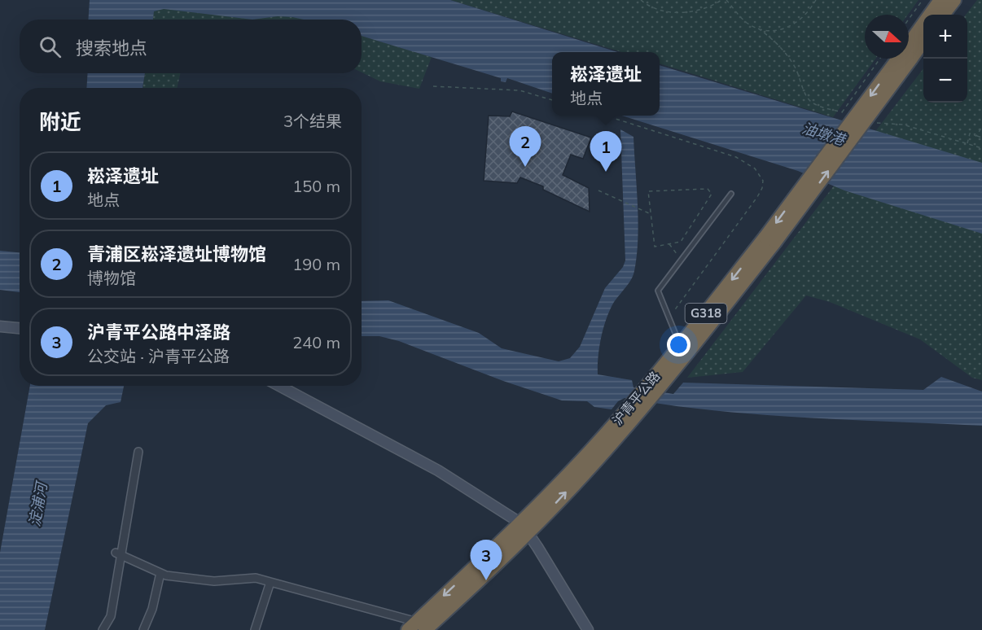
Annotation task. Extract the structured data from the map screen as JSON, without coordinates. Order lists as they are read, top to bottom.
{
  "streets": {
    "highway": ["G318", "沪青平公路"]
  },
  "water": ["油墩港", "淀浦河"],
  "north": "right",
  "page": {
    "map_buttons": ["+", "−"],
    "search": "搜索地点",
    "popup": ["崧泽遗址", "地点"],
    "heading": ["附近", "3个结果"],
    "pins": ["2", "1", "3"],
    "list": [
      {
        "mark": "1",
        "name": "崧泽遗址",
        "note": "地点",
        "value": "150 m"
      },
      {
        "mark": "2",
        "name": "青浦区崧泽遗址博物馆",
        "note": "博物馆",
        "value": "190 m"
      },
      {
        "mark": "3",
        "name": "沪青平公路中泽路",
        "note": "公交站 · 沪青平公路",
        "value": "240 m"
      }
    ]
  }
}
